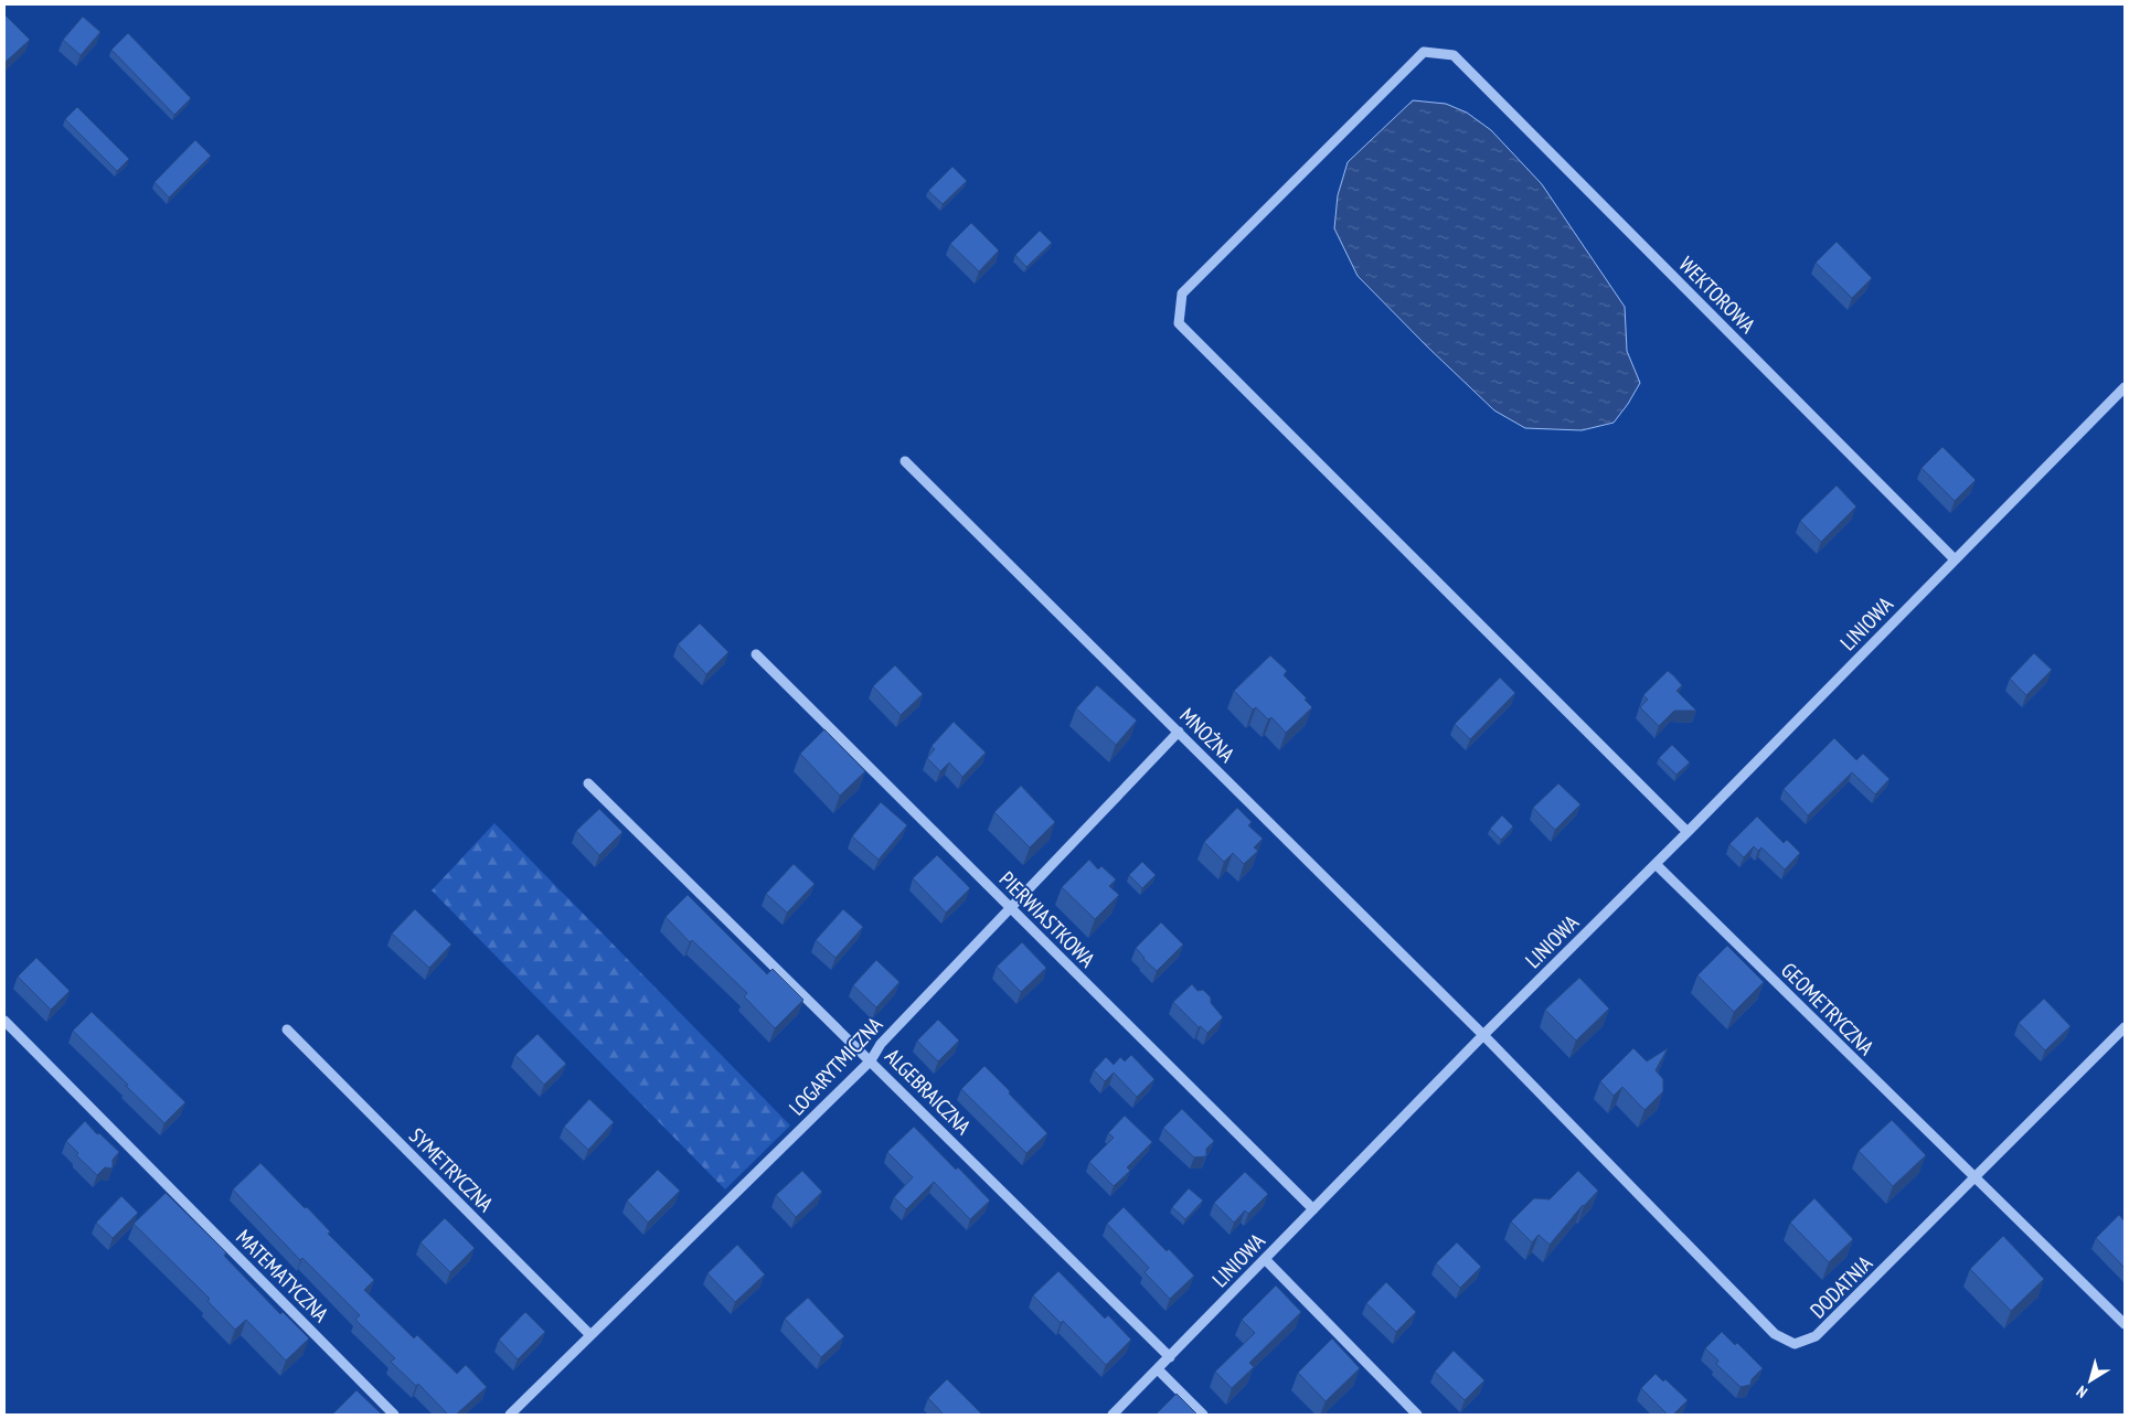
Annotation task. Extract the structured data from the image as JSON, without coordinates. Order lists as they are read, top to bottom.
{
  "streets": {
    "street": [
      "WEKTOROWA",
      "LINIOWA",
      "MNOŻNA",
      "PIERWIASTKOWA",
      "GEOMETRYCZNA",
      "LOGARYTMICZNA",
      "ALGEBRAICZNA",
      "SYMETRYCZNA",
      "MATEMATYCZNA",
      "DODATNIA"
    ]
  },
  "crossings": [
    ["WEKTOROWA", "LINIOWA"],
    ["LINIOWA", "MNOŻNA"],
    ["LINIOWA", "PIERWIASTKOWA"],
    ["LINIOWA", "GEOMETRYCZNA"],
    ["LINIOWA", "ALGEBRAICZNA"],
    ["LINIOWA", "DODATNIA"],
    ["MNOŻNA", "LOGARYTMICZNA"],
    ["MNOŻNA", "DODATNIA"],
    ["PIERWIASTKOWA", "LOGARYTMICZNA"],
    ["GEOMETRYCZNA", "DODATNIA"],
    ["LOGARYTMICZNA", "ALGEBRAICZNA"],
    ["LOGARYTMICZNA", "SYMETRYCZNA"]
  ],
  "north": "bottom left"
}
